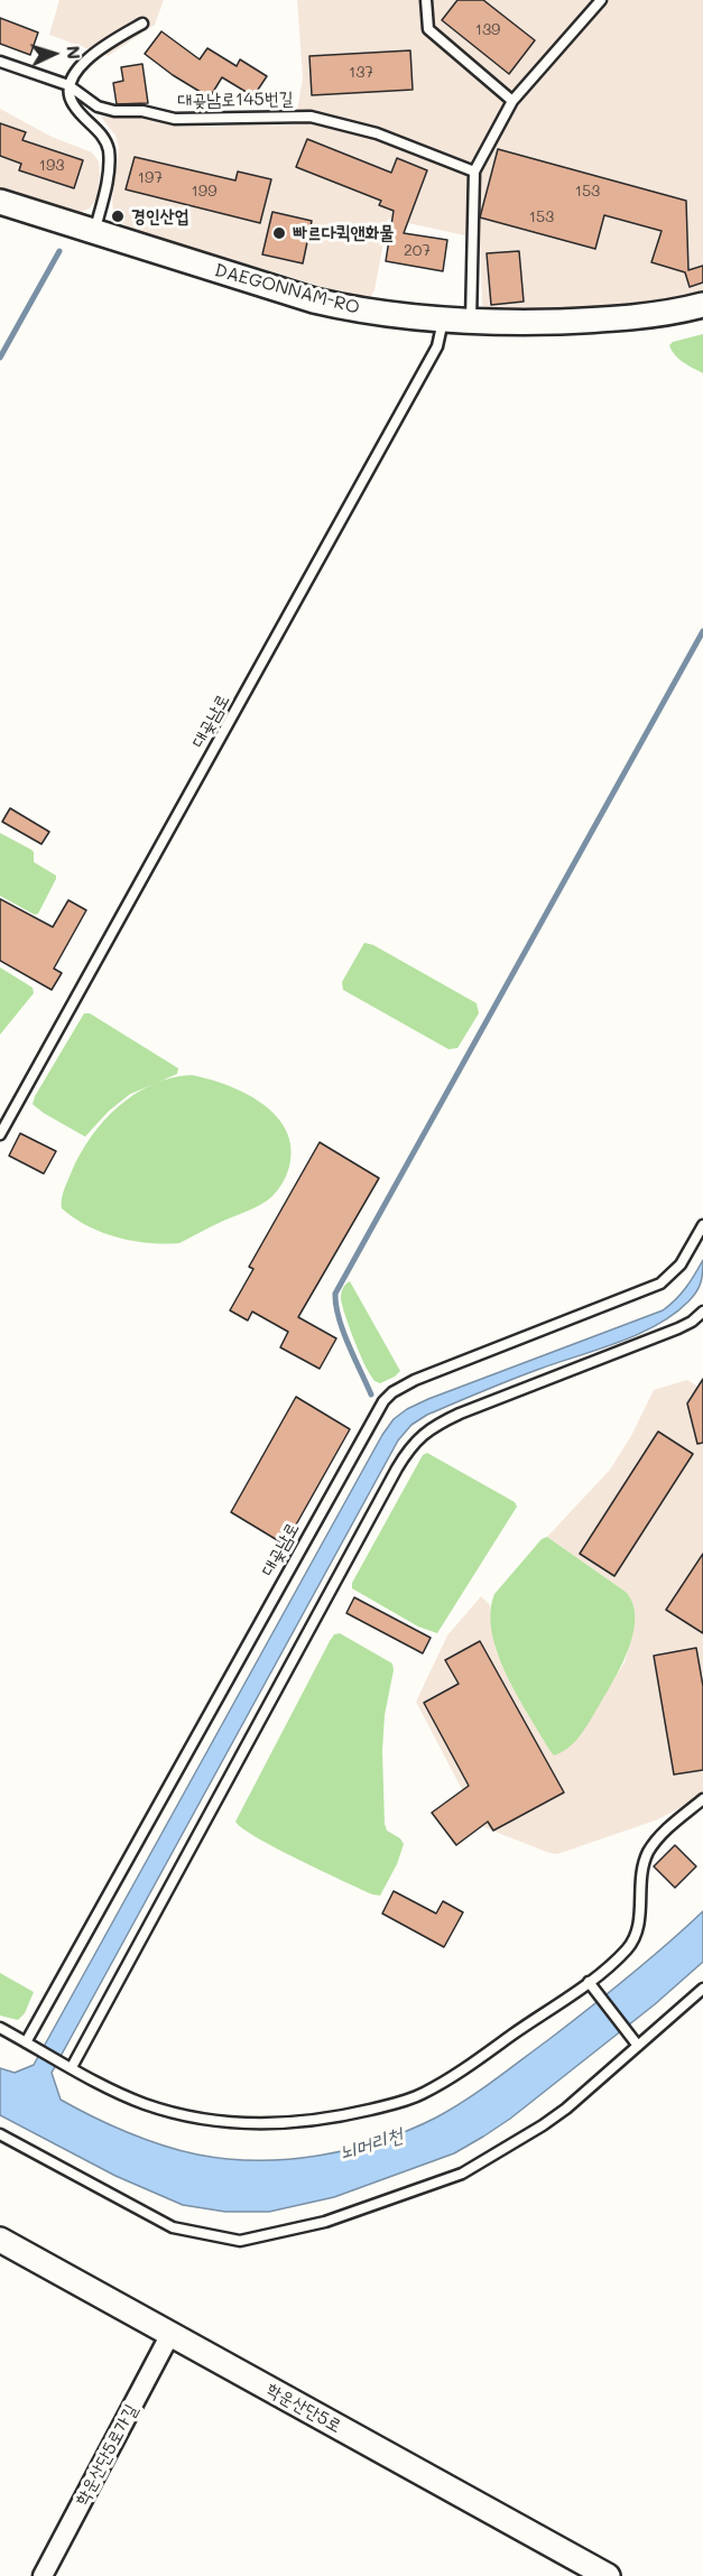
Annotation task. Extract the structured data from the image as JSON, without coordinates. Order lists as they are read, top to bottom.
{
  "streets": {
    "street": ["DAEGONNAM-RO", "학운산단5로", "학운산단5로가길"],
    "lane": ["대곶남로145번길", "대곶남로"]
  },
  "crossings": [
    ["DAEGONNAM-RO", "대곶남로"],
    ["학운산단5로", "학운산단5로가길"]
  ],
  "water": ["뇌머리천"],
  "places": ["경인산업", "빠르다퀵앤화물"],
  "house_numbers": [
    "139",
    "137",
    "193",
    "197",
    "199",
    "153",
    "153",
    "207"
  ],
  "north": "right"
}
